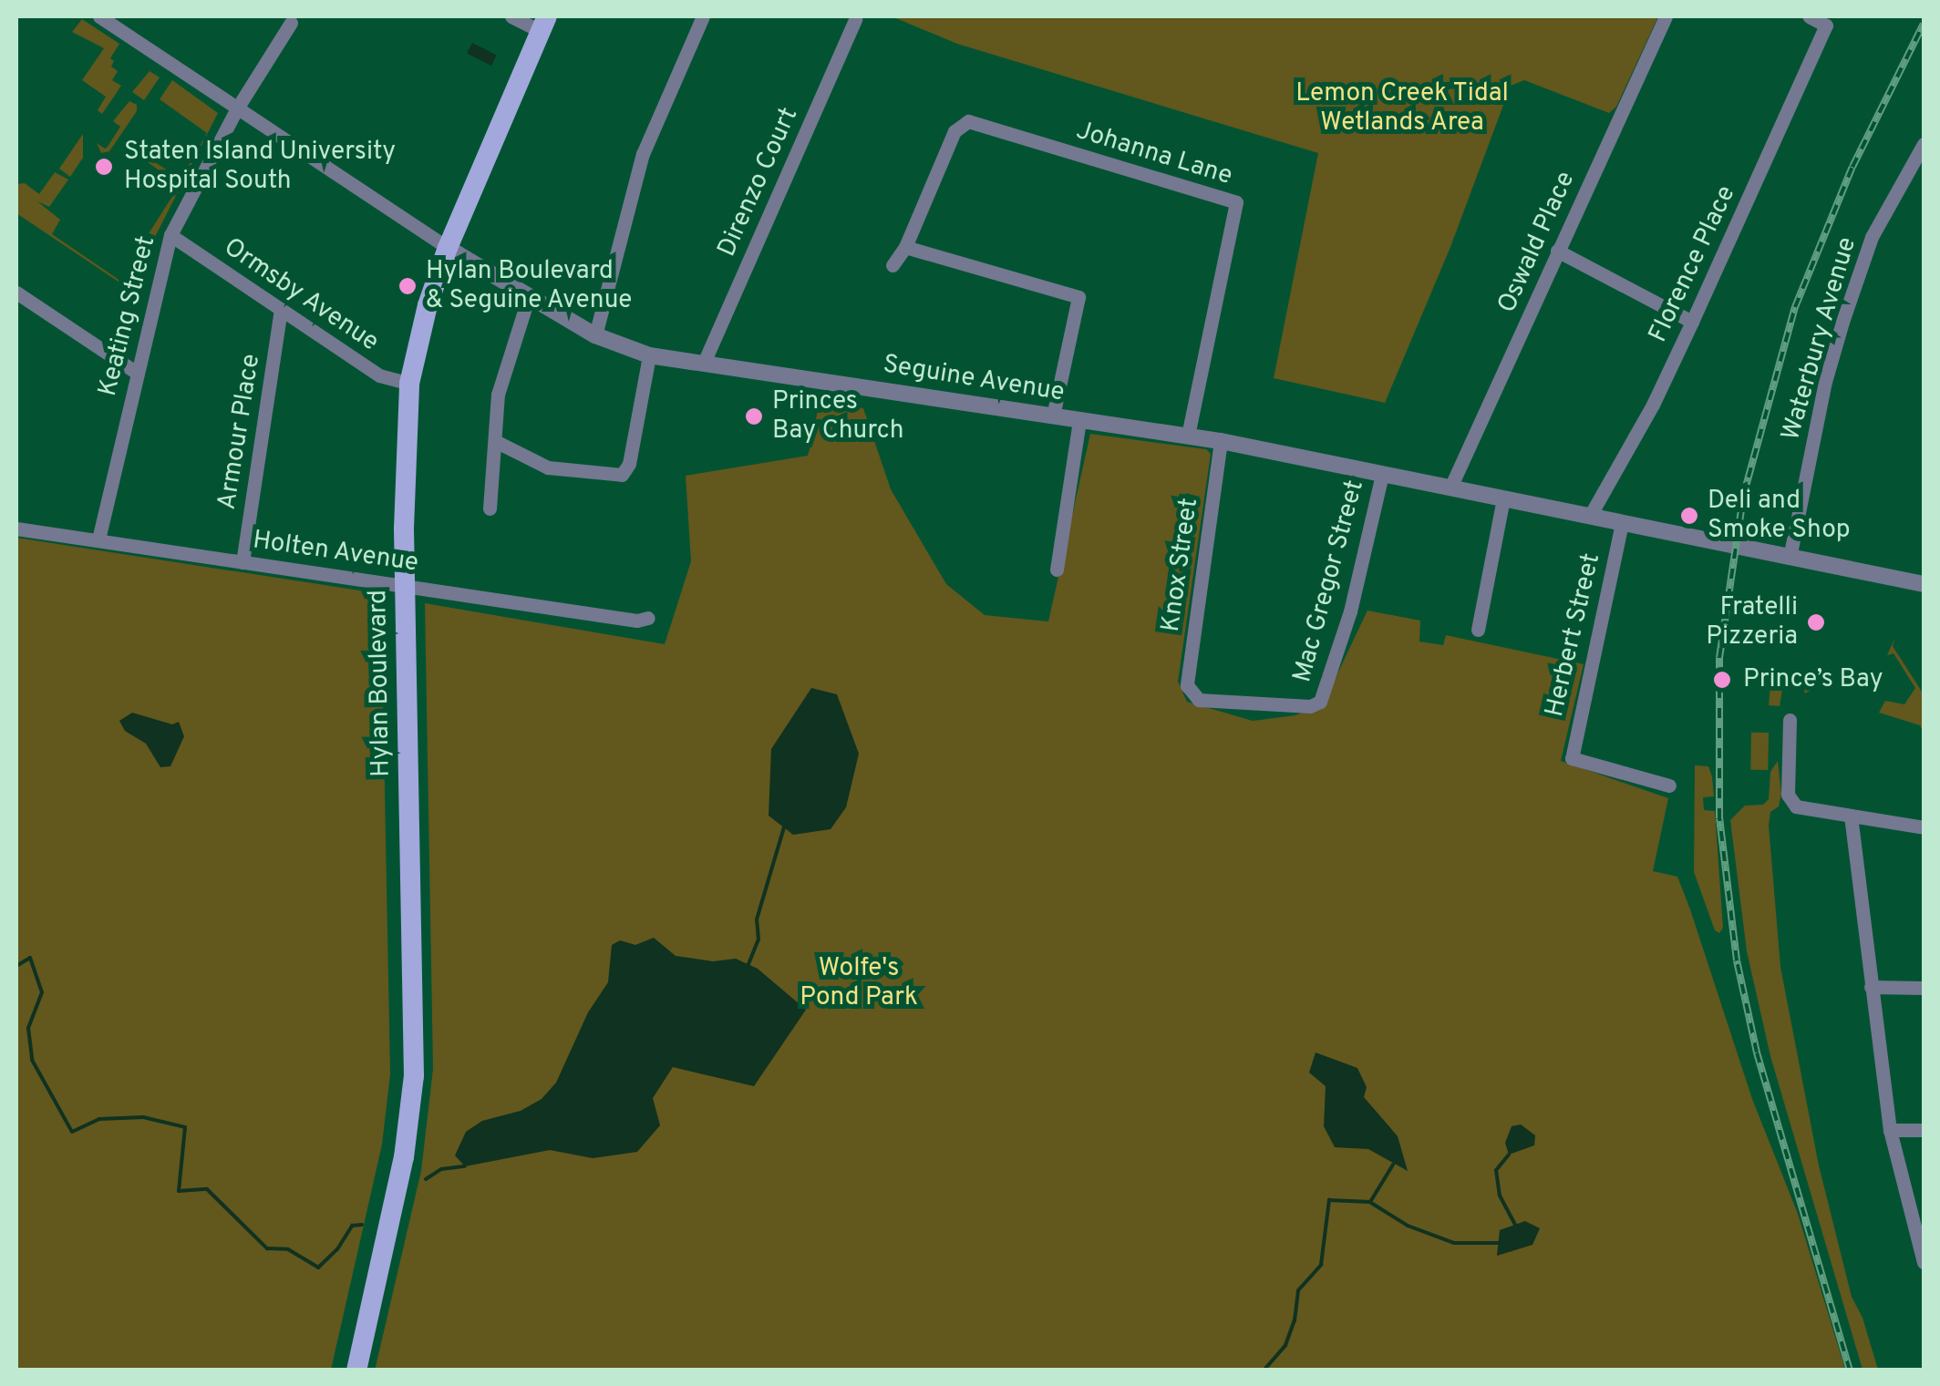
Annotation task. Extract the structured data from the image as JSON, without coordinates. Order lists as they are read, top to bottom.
{
  "streets": {
    "main road": ["Hylan Boulevard"],
    "street": [
      "Johanna Lane",
      "Direnzo Court",
      "Oswald Place",
      "Florence Place",
      "Ormsby Avenue",
      "Keating Street",
      "Waterbury Avenue",
      "Seguine Avenue",
      "Armour Place",
      "Holten Avenue",
      "Knox Street",
      "Mac Gregor Street",
      "Herbert Street"
    ]
  },
  "crossings": [
    ["Johanna Lane", "Seguine Avenue"],
    ["Direnzo Court", "Seguine Avenue"],
    ["Oswald Place", "Seguine Avenue"],
    ["Florence Place", "Seguine Avenue"],
    ["Ormsby Avenue", "Keating Street"],
    ["Ormsby Avenue", "Armour Place"],
    ["Ormsby Avenue", "Hylan Boulevard"],
    ["Keating Street", "Seguine Avenue"],
    ["Keating Street", "Holten Avenue"],
    ["Waterbury Avenue", "Seguine Avenue"],
    ["Seguine Avenue", "Knox Street"],
    ["Seguine Avenue", "Mac Gregor Street"],
    ["Seguine Avenue", "Herbert Street"],
    ["Seguine Avenue", "Hylan Boulevard"],
    ["Armour Place", "Holten Avenue"],
    ["Holten Avenue", "Hylan Boulevard"],
    ["Knox Street", "Mac Gregor Street"]
  ],
  "parks": ["Lemon Creek Tidal Wetlands Area", "Wolfe's Pond Park"],
  "places": [
    "Staten Island University Hospital South",
    "Hylan Boulevard & Seguine Avenue",
    "Princes Bay Church",
    "Deli and Smoke Shop",
    "Fratelli Pizzeria",
    "Prince’s Bay"
  ]
}
